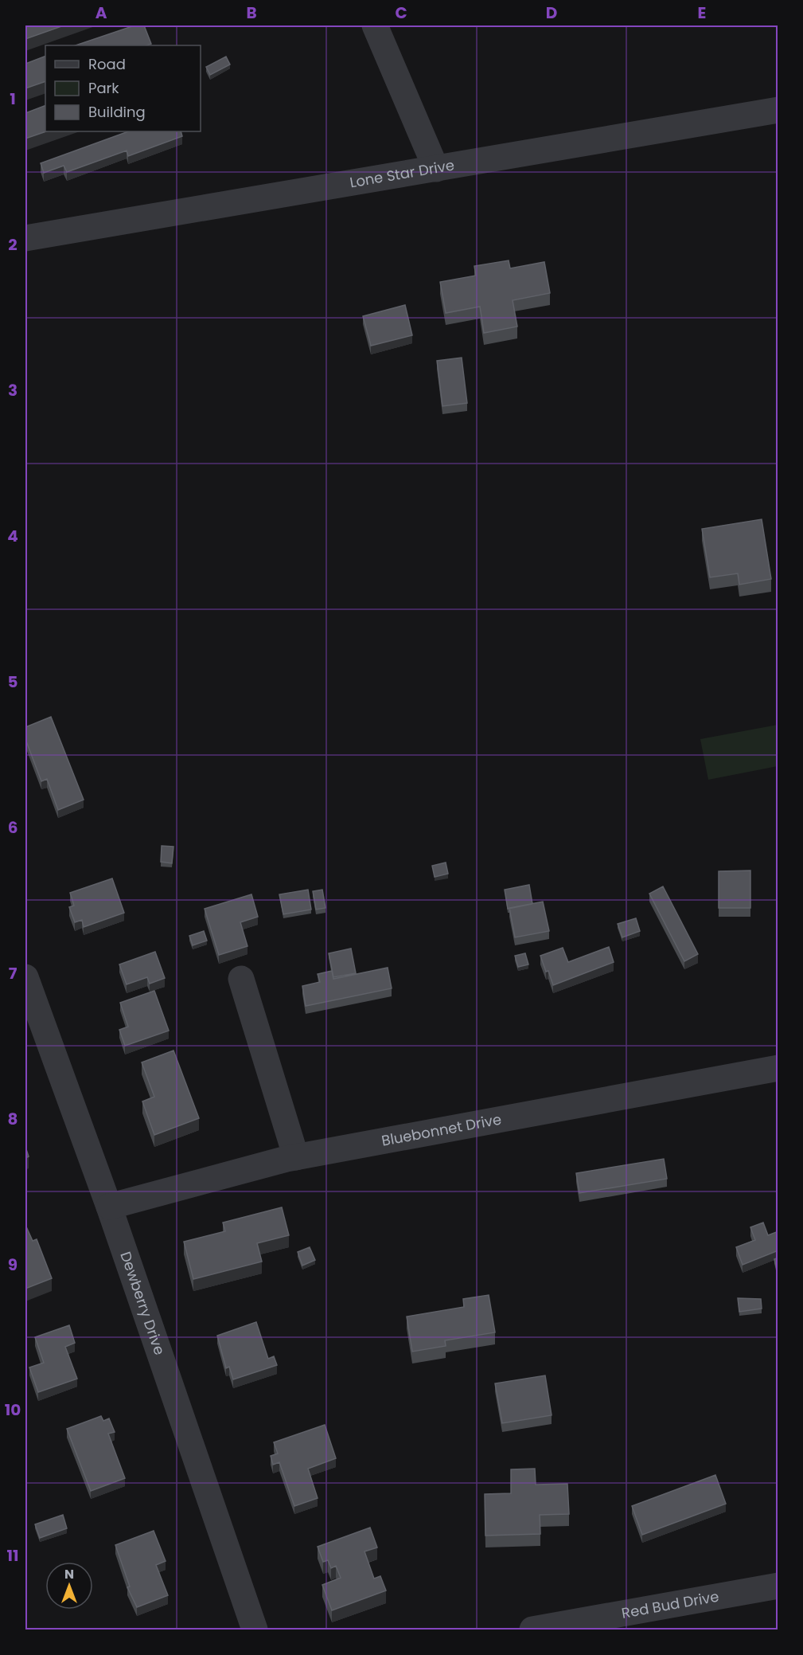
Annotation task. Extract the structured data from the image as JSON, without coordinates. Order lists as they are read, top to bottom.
{
  "streets": {
    "street": [
      "Lone Star Drive",
      "Bluebonnet Drive",
      "Dewberry Drive",
      "Red Bud Drive"
    ]
  },
  "crossings": [
    ["Bluebonnet Drive", "Dewberry Drive"]
  ],
  "legend": ["Road", "Park", "Building"],
  "north": "top",
  "grid": {
    "columns": [
      "A",
      "B",
      "C",
      "D",
      "E"
    ],
    "rows": [
      "1",
      "2",
      "3",
      "4",
      "5",
      "6",
      "7",
      "8",
      "9",
      "10",
      "11"
    ]
  }
}
